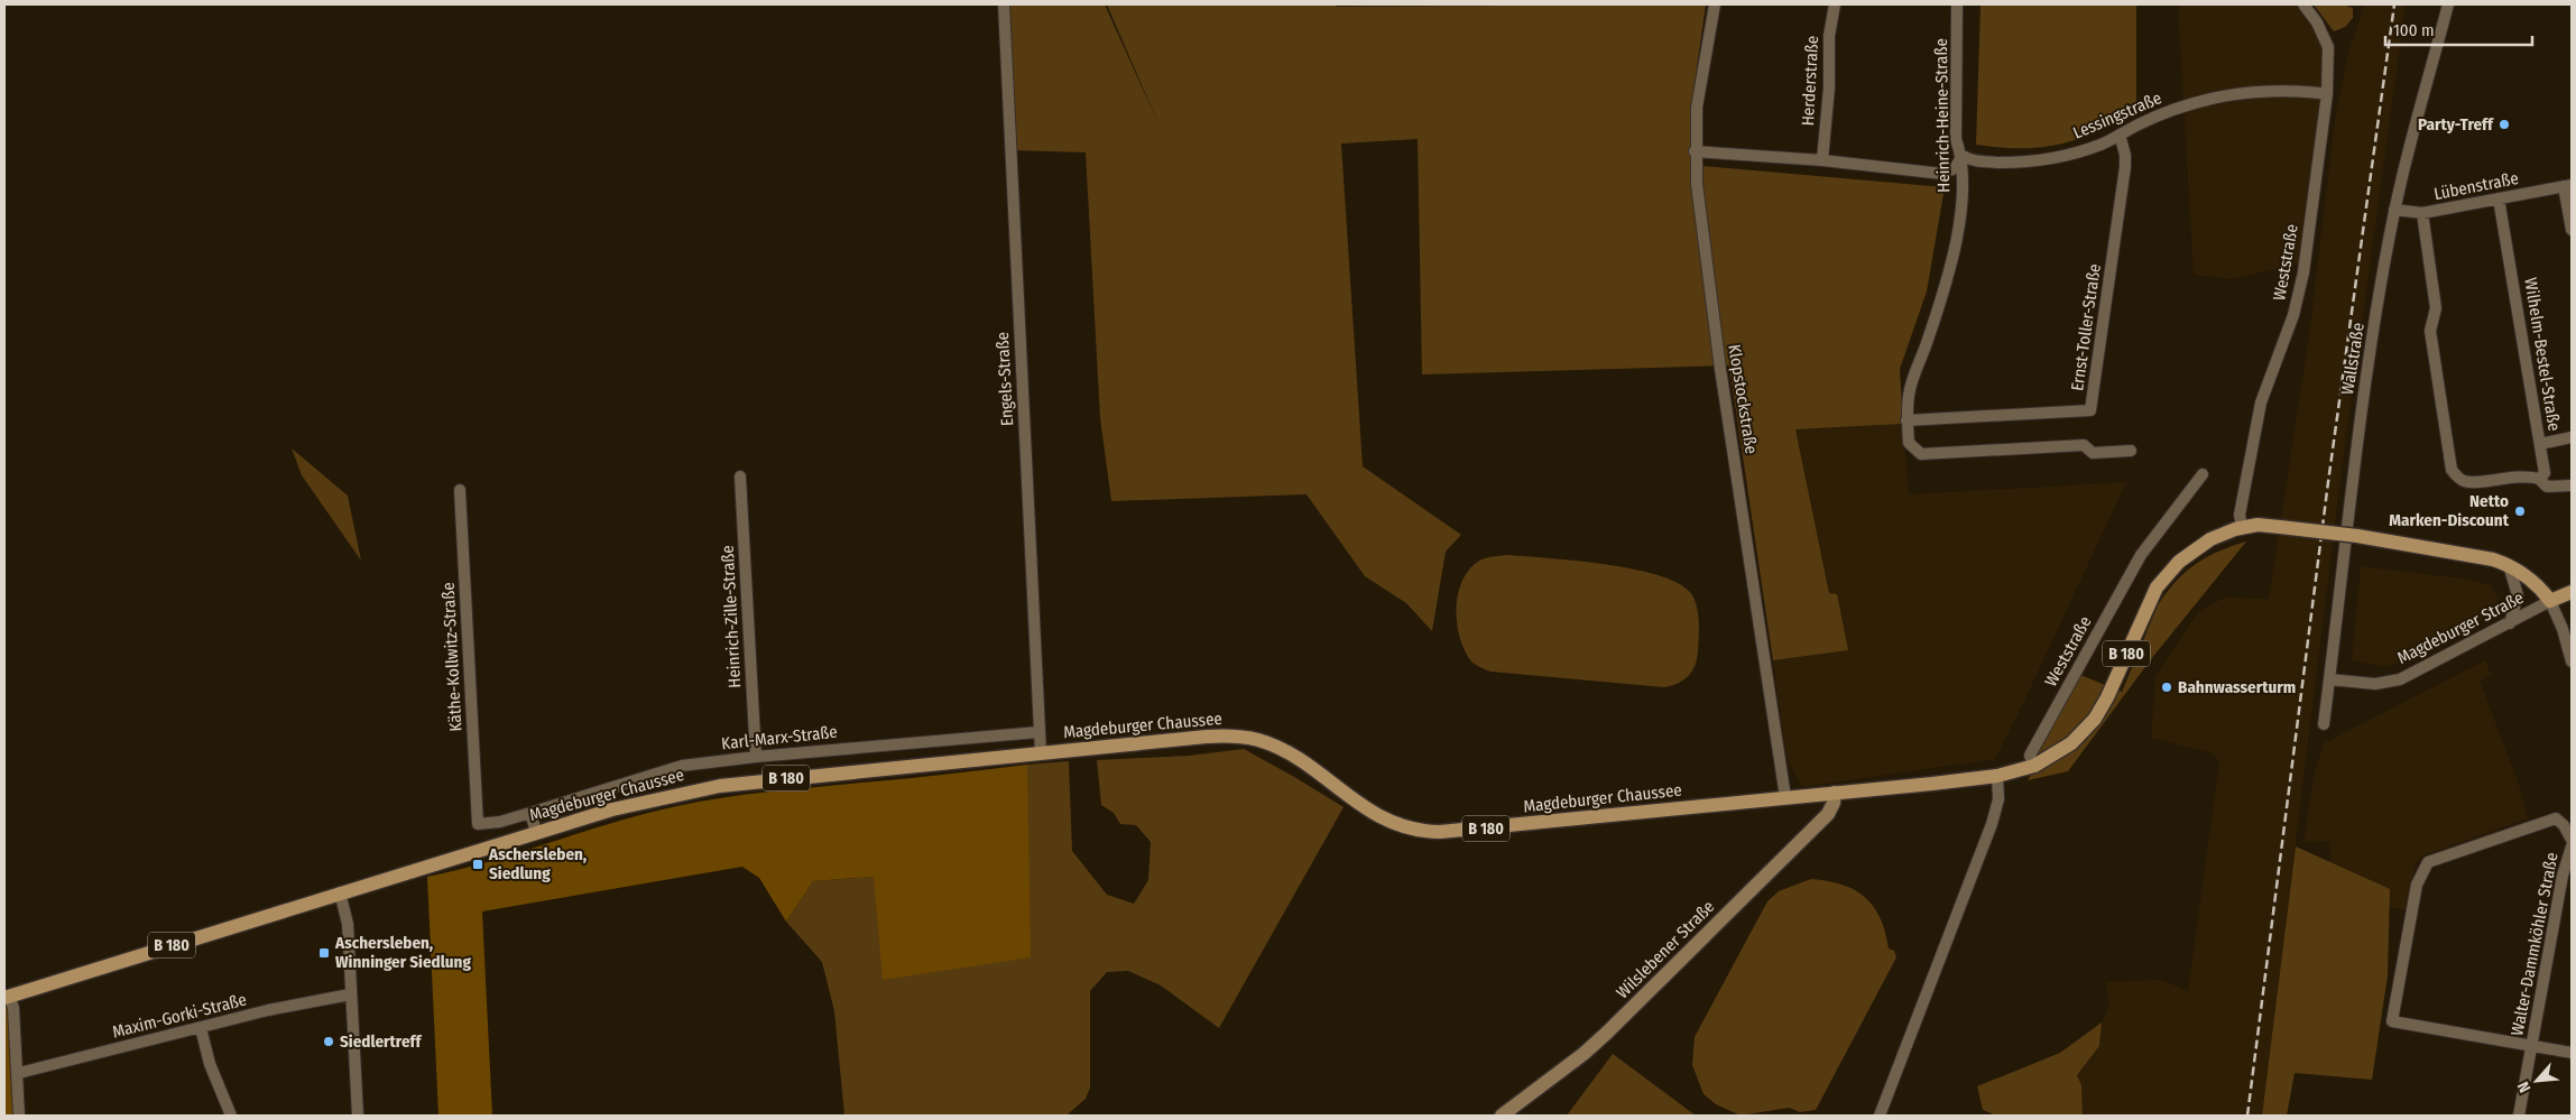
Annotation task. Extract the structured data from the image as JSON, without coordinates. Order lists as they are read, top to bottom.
{
  "streets": {
    "main road": ["Magdeburger Straße", "B 180", "Magdeburger Chaussee"],
    "street": [
      "Herderstraße",
      "Heinrich-Heine-Straße",
      "Lessingstraße",
      "Lübenstraße",
      "Weststraße",
      "Ernst-Toller-Straße",
      "Wilhelm-Bestel-Straße",
      "Wallstraße",
      "Engels-Straße",
      "Klopstockstraße",
      "Heinrich-Zille-Straße",
      "Käthe-Kollwitz-Straße",
      "Karl-Marx-Straße",
      "Walter-Dammköhler Straße",
      "Wilslebener Straße",
      "Maxim-Gorki-Straße"
    ]
  },
  "crossings": [
    ["Heinrich-Heine-Straße", "Lessingstraße"],
    ["Heinrich-Heine-Straße", "Ernst-Toller-Straße"],
    ["Lessingstraße", "Weststraße"],
    ["Lessingstraße", "Ernst-Toller-Straße"],
    ["Lübenstraße", "Wilhelm-Bestel-Straße"],
    ["Lübenstraße", "Wallstraße"],
    ["Weststraße", "Magdeburger Chaussee"],
    ["Wallstraße", "Magdeburger Straße"],
    ["Engels-Straße", "Magdeburger Chaussee"],
    ["Engels-Straße", "Karl-Marx-Straße"],
    ["Klopstockstraße", "Magdeburger Chaussee"],
    ["Heinrich-Zille-Straße", "Karl-Marx-Straße"],
    ["Magdeburger Straße", "Magdeburger Chaussee"],
    ["Käthe-Kollwitz-Straße", "Karl-Marx-Straße"],
    ["Magdeburger Chaussee", "Wilslebener Straße"]
  ],
  "places": {
    "other": [
      "Party-Treff",
      "Netto Marken-Discount",
      "Bahnwasserturm",
      "Siedlertreff"
    ],
    "transit": ["Aschersleben, Siedlung", "Aschersleben, Winninger Siedlung"]
  },
  "scale_bar": "100 m",
  "north": "bottom left"
}
